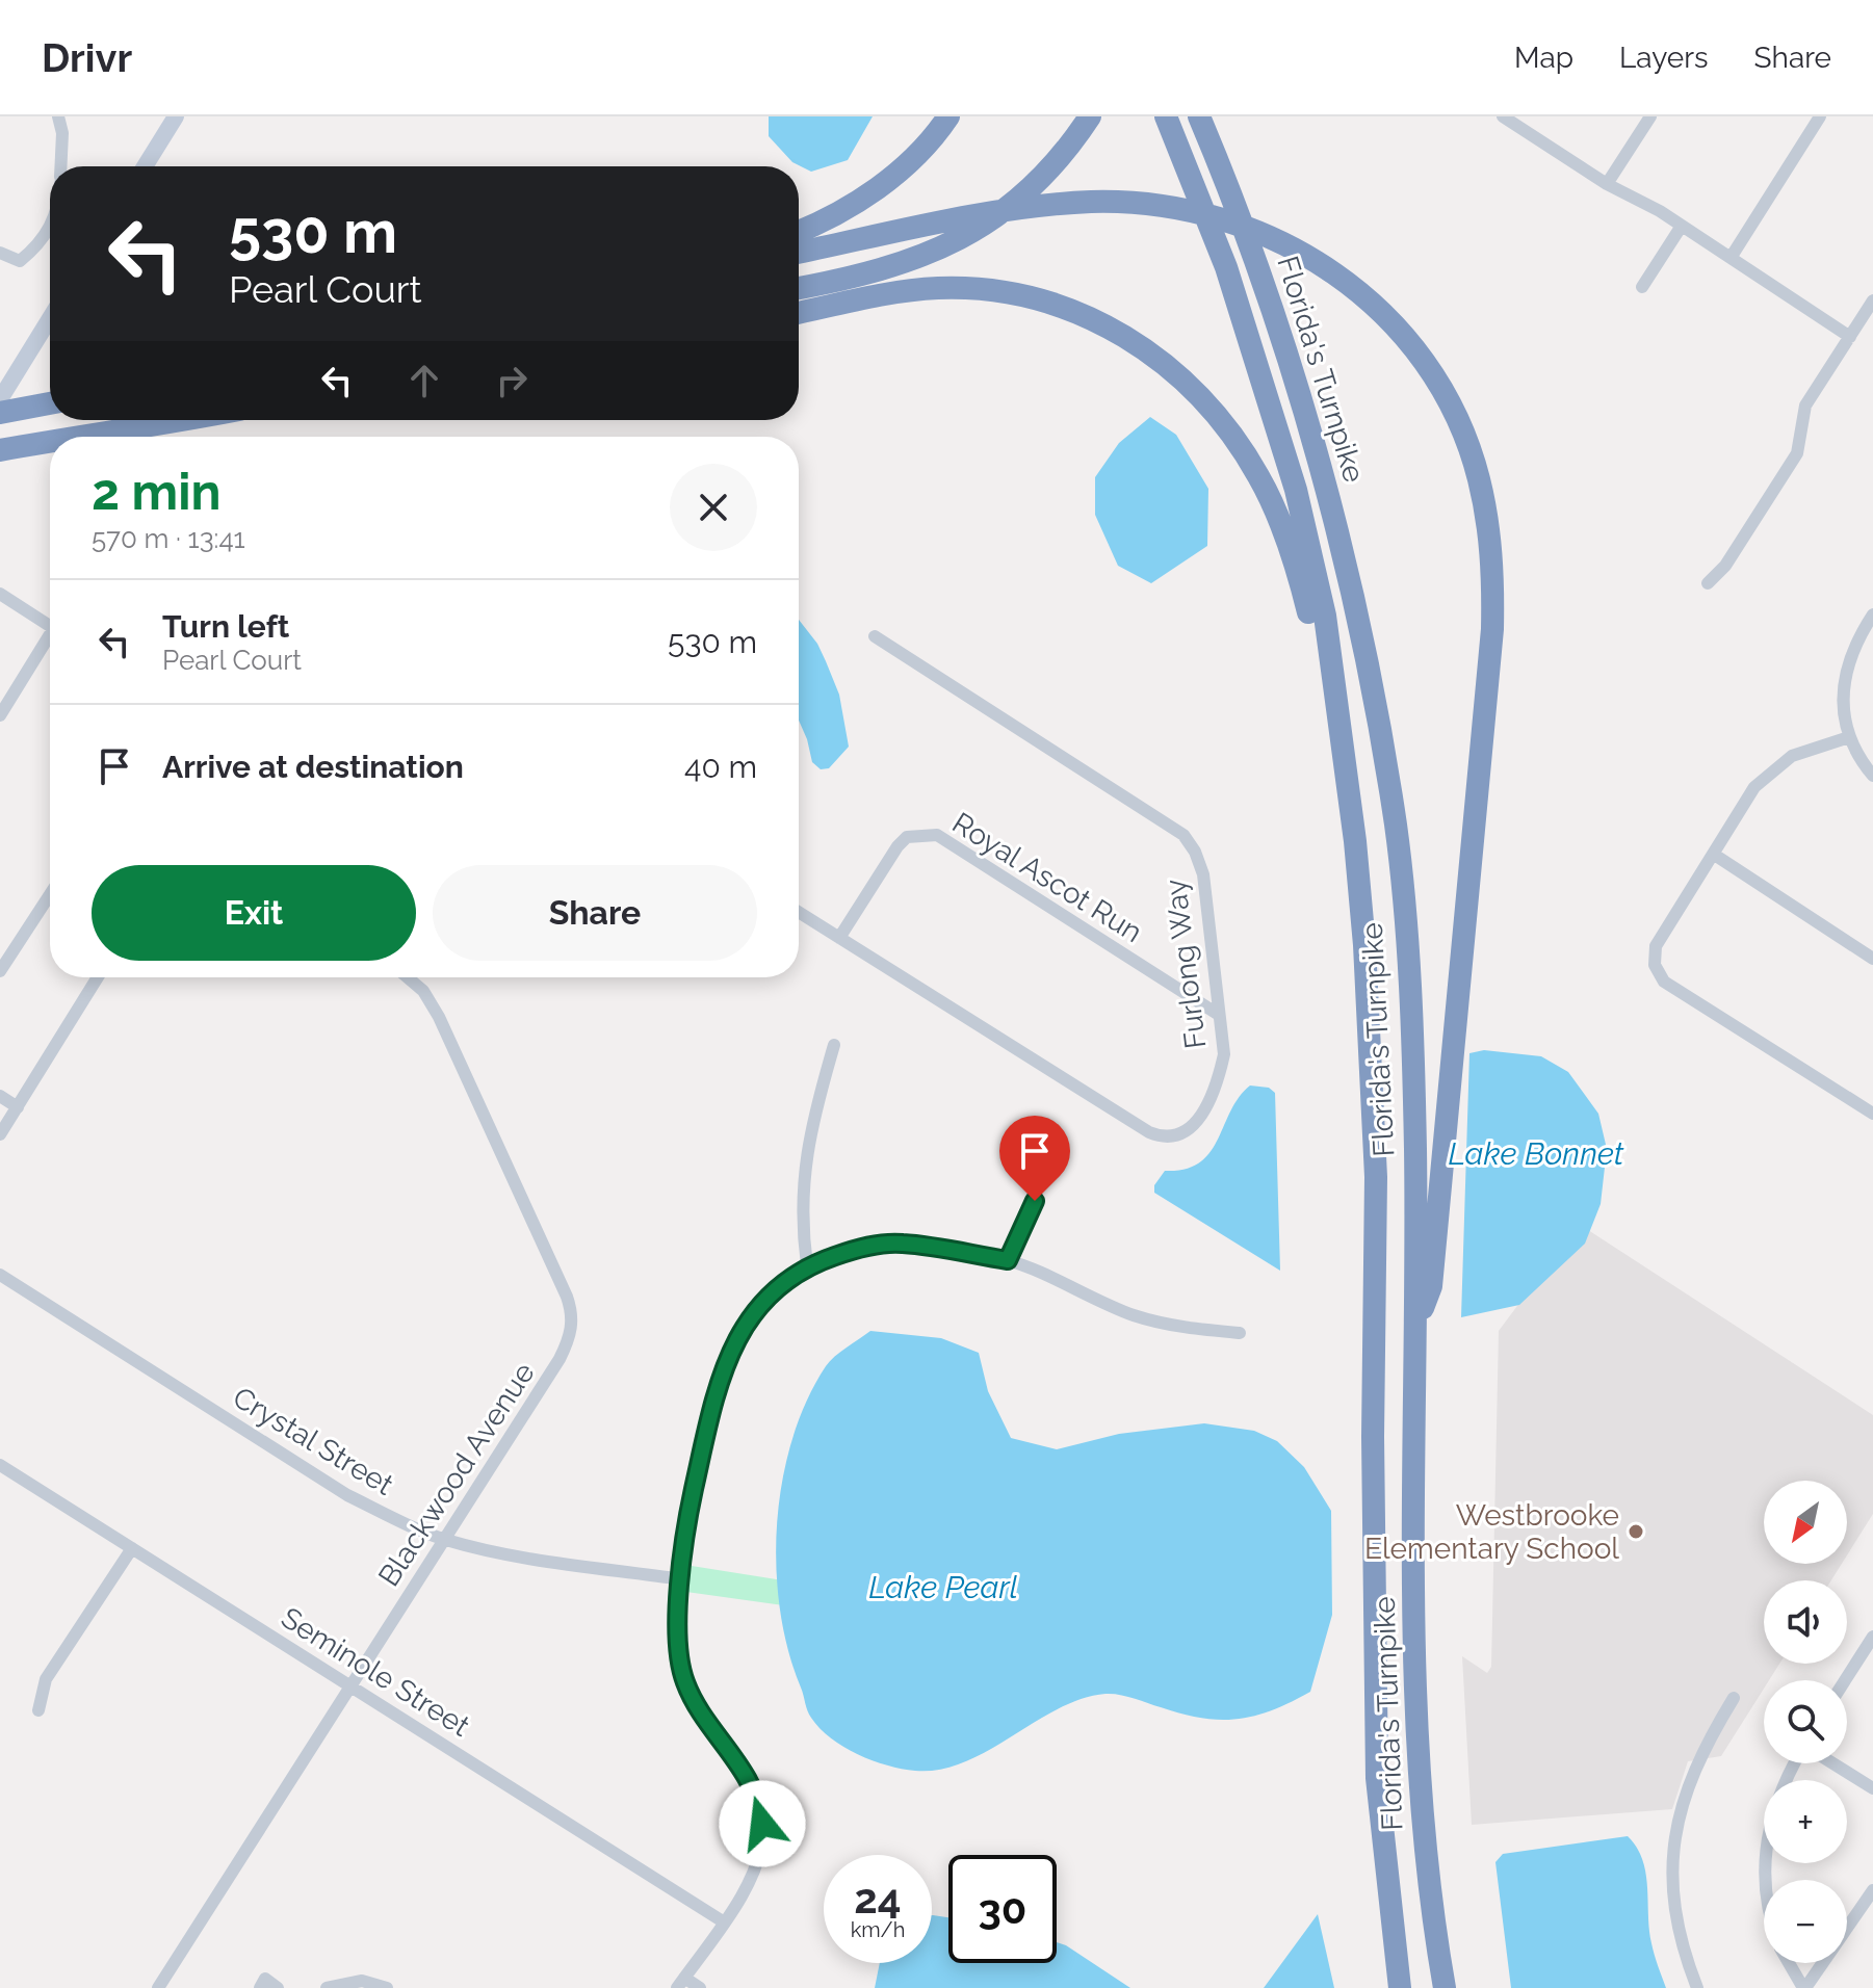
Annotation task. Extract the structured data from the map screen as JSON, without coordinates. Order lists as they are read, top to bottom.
{
  "streets": {
    "highway": ["Florida's Turnpike"],
    "street": [
      "Royal Ascot Run",
      "Furlong Way",
      "Crystal Street",
      "Blackwood Avenue",
      "Seminole Street"
    ]
  },
  "crossings": [
    ["Royal Ascot Run", "Furlong Way"],
    ["Crystal Street", "Blackwood Avenue"],
    ["Blackwood Avenue", "Seminole Street"]
  ],
  "water": ["Lake Bonnet", "Lake Pearl"],
  "places": ["Westbrooke Elementary School"],
  "north": "bottom left",
  "page": {
    "header": "Drivr",
    "nav": ["Map", "Layers", "Share"],
    "turn": ["530 m", "Pearl Court"],
    "heading": ["2 min", "570 m · 13:41"],
    "list": [
      {
        "name": "Turn left",
        "note": "Pearl Court",
        "value": "530 m"
      },
      {
        "name": "Arrive at destination",
        "value": "40 m"
      }
    ],
    "buttons": ["Exit", "Share"],
    "map_buttons": ["+", "−"],
    "speed": "24 km/h",
    "limit": "30"
  }
}
